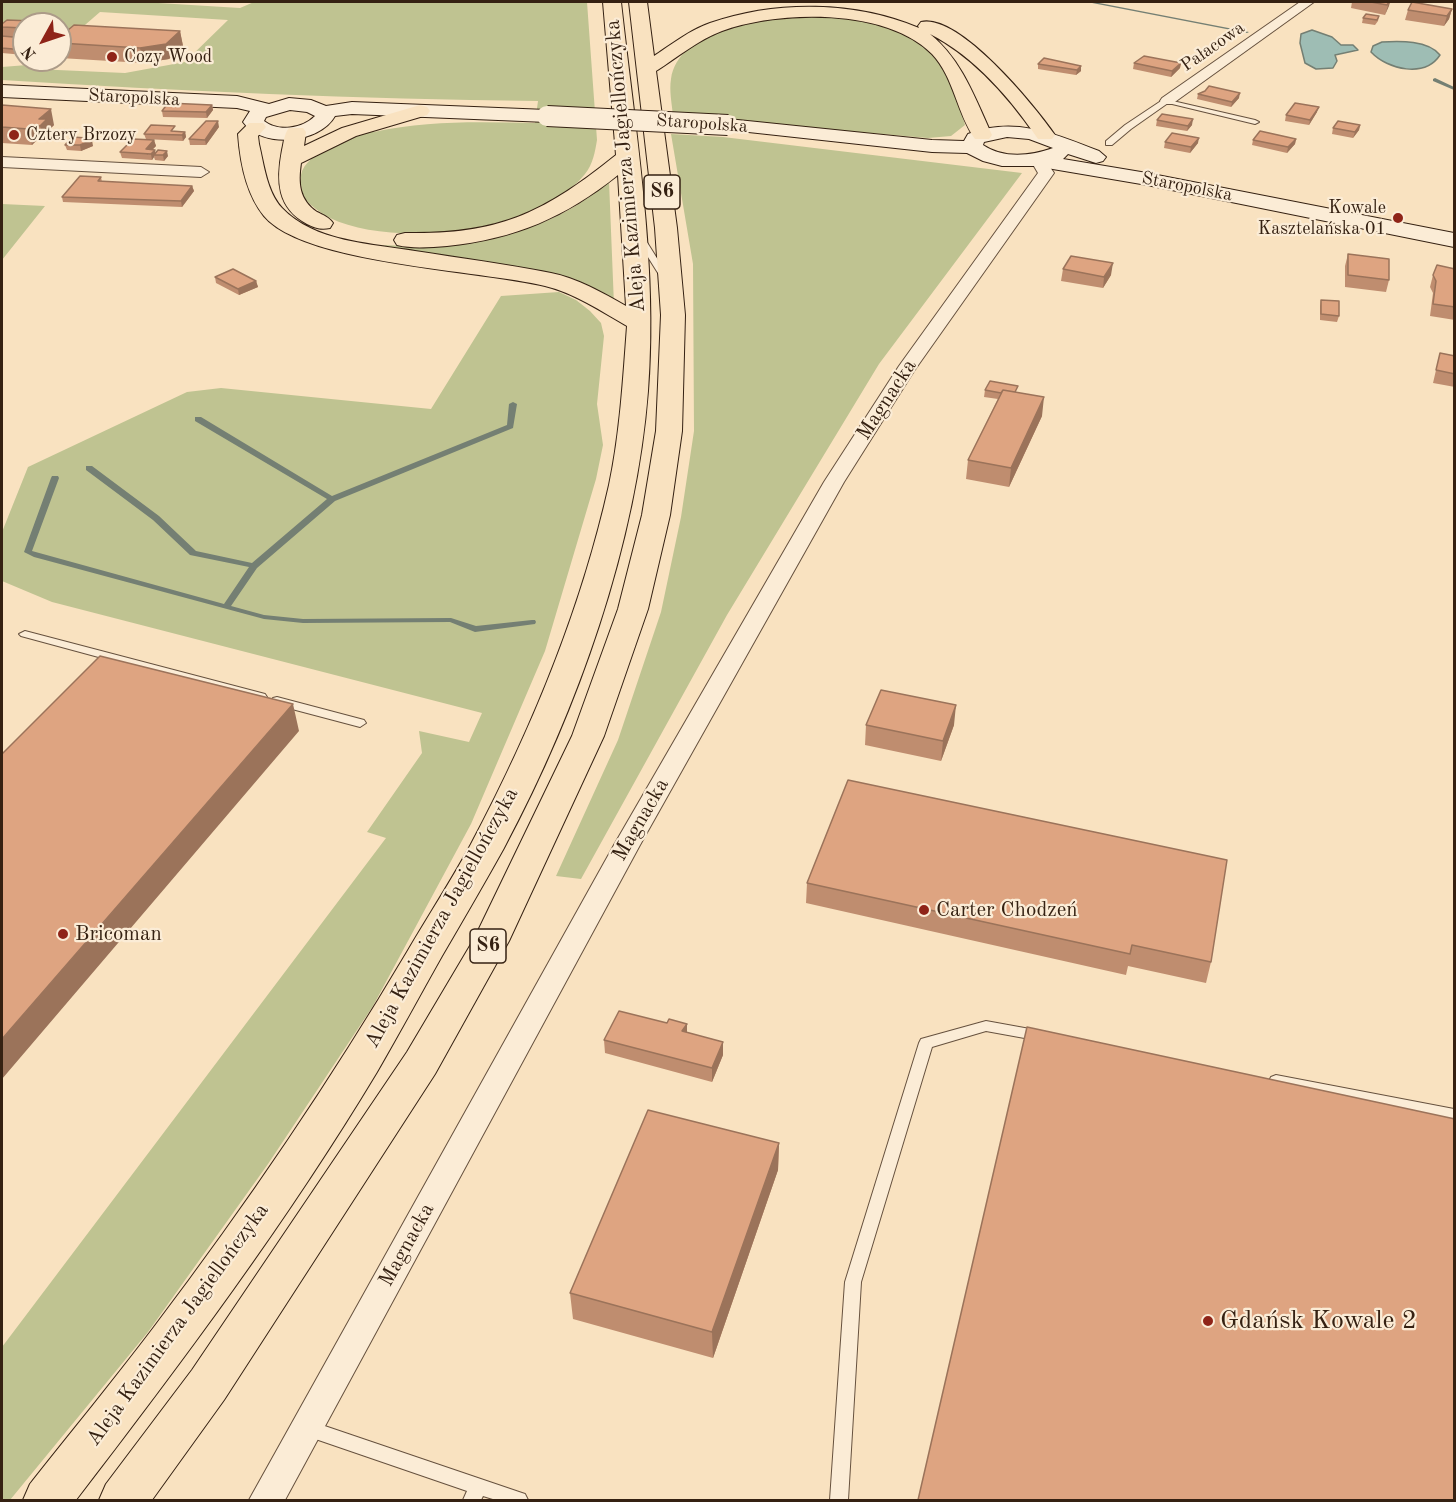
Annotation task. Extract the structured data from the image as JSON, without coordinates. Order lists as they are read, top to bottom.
{
  "streets": {
    "highway": ["Aleja Kazimierza Jagiellończyka", "S6"],
    "main road": ["Staropolska"],
    "street": ["Pałacowa", "Magnacka"]
  },
  "crossings": [
    ["Staropolska", "Magnacka"]
  ],
  "places": [
    "Cozy Wood",
    "Cztery Brzozy",
    "Kowale Kasztelańska 01",
    "Carter Chodzeń",
    "Bricoman",
    "Gdańsk Kowale 2"
  ],
  "north": "bottom left"
}
